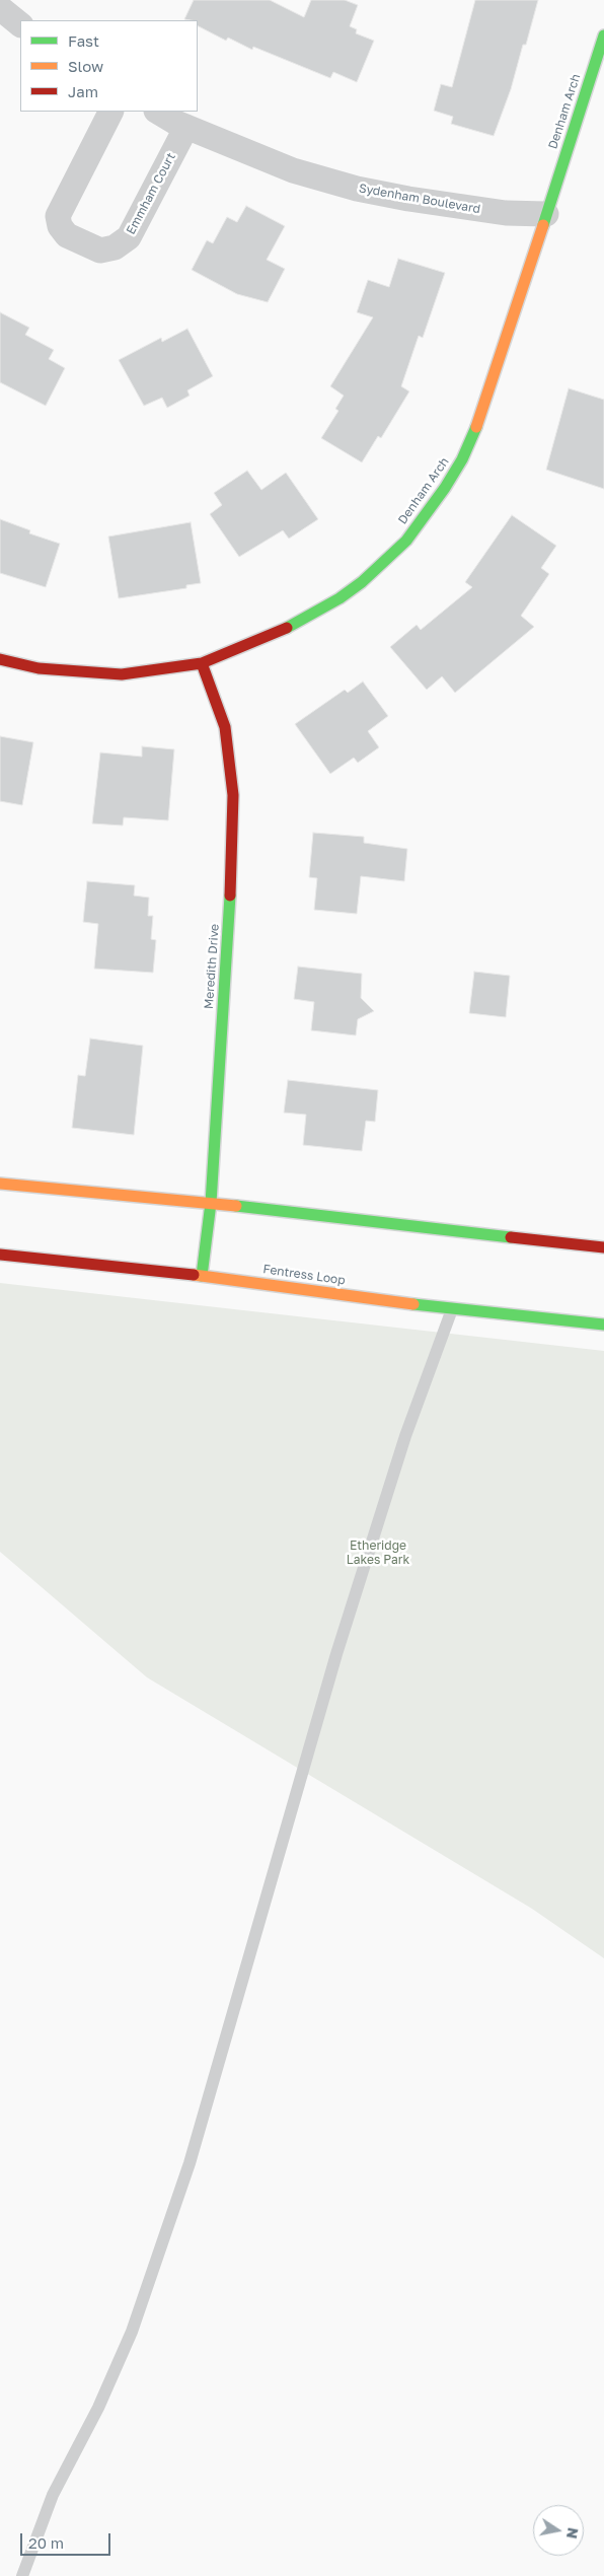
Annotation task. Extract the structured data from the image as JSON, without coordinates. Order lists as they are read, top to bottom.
{
  "streets": {
    "street": [
      "Denham Arch",
      "Emmham Court",
      "Sydenham Boulevard",
      "Meredith Drive",
      "Fentress Loop"
    ]
  },
  "crossings": [
    ["Denham Arch", "Sydenham Boulevard"],
    ["Denham Arch", "Meredith Drive"],
    ["Emmham Court", "Sydenham Boulevard"],
    ["Meredith Drive", "Fentress Loop"]
  ],
  "parks": ["Etheridge Lakes Park"],
  "legend": ["Fast", "Slow", "Jam"],
  "scale_bar": "20 m",
  "north": "right"
}
